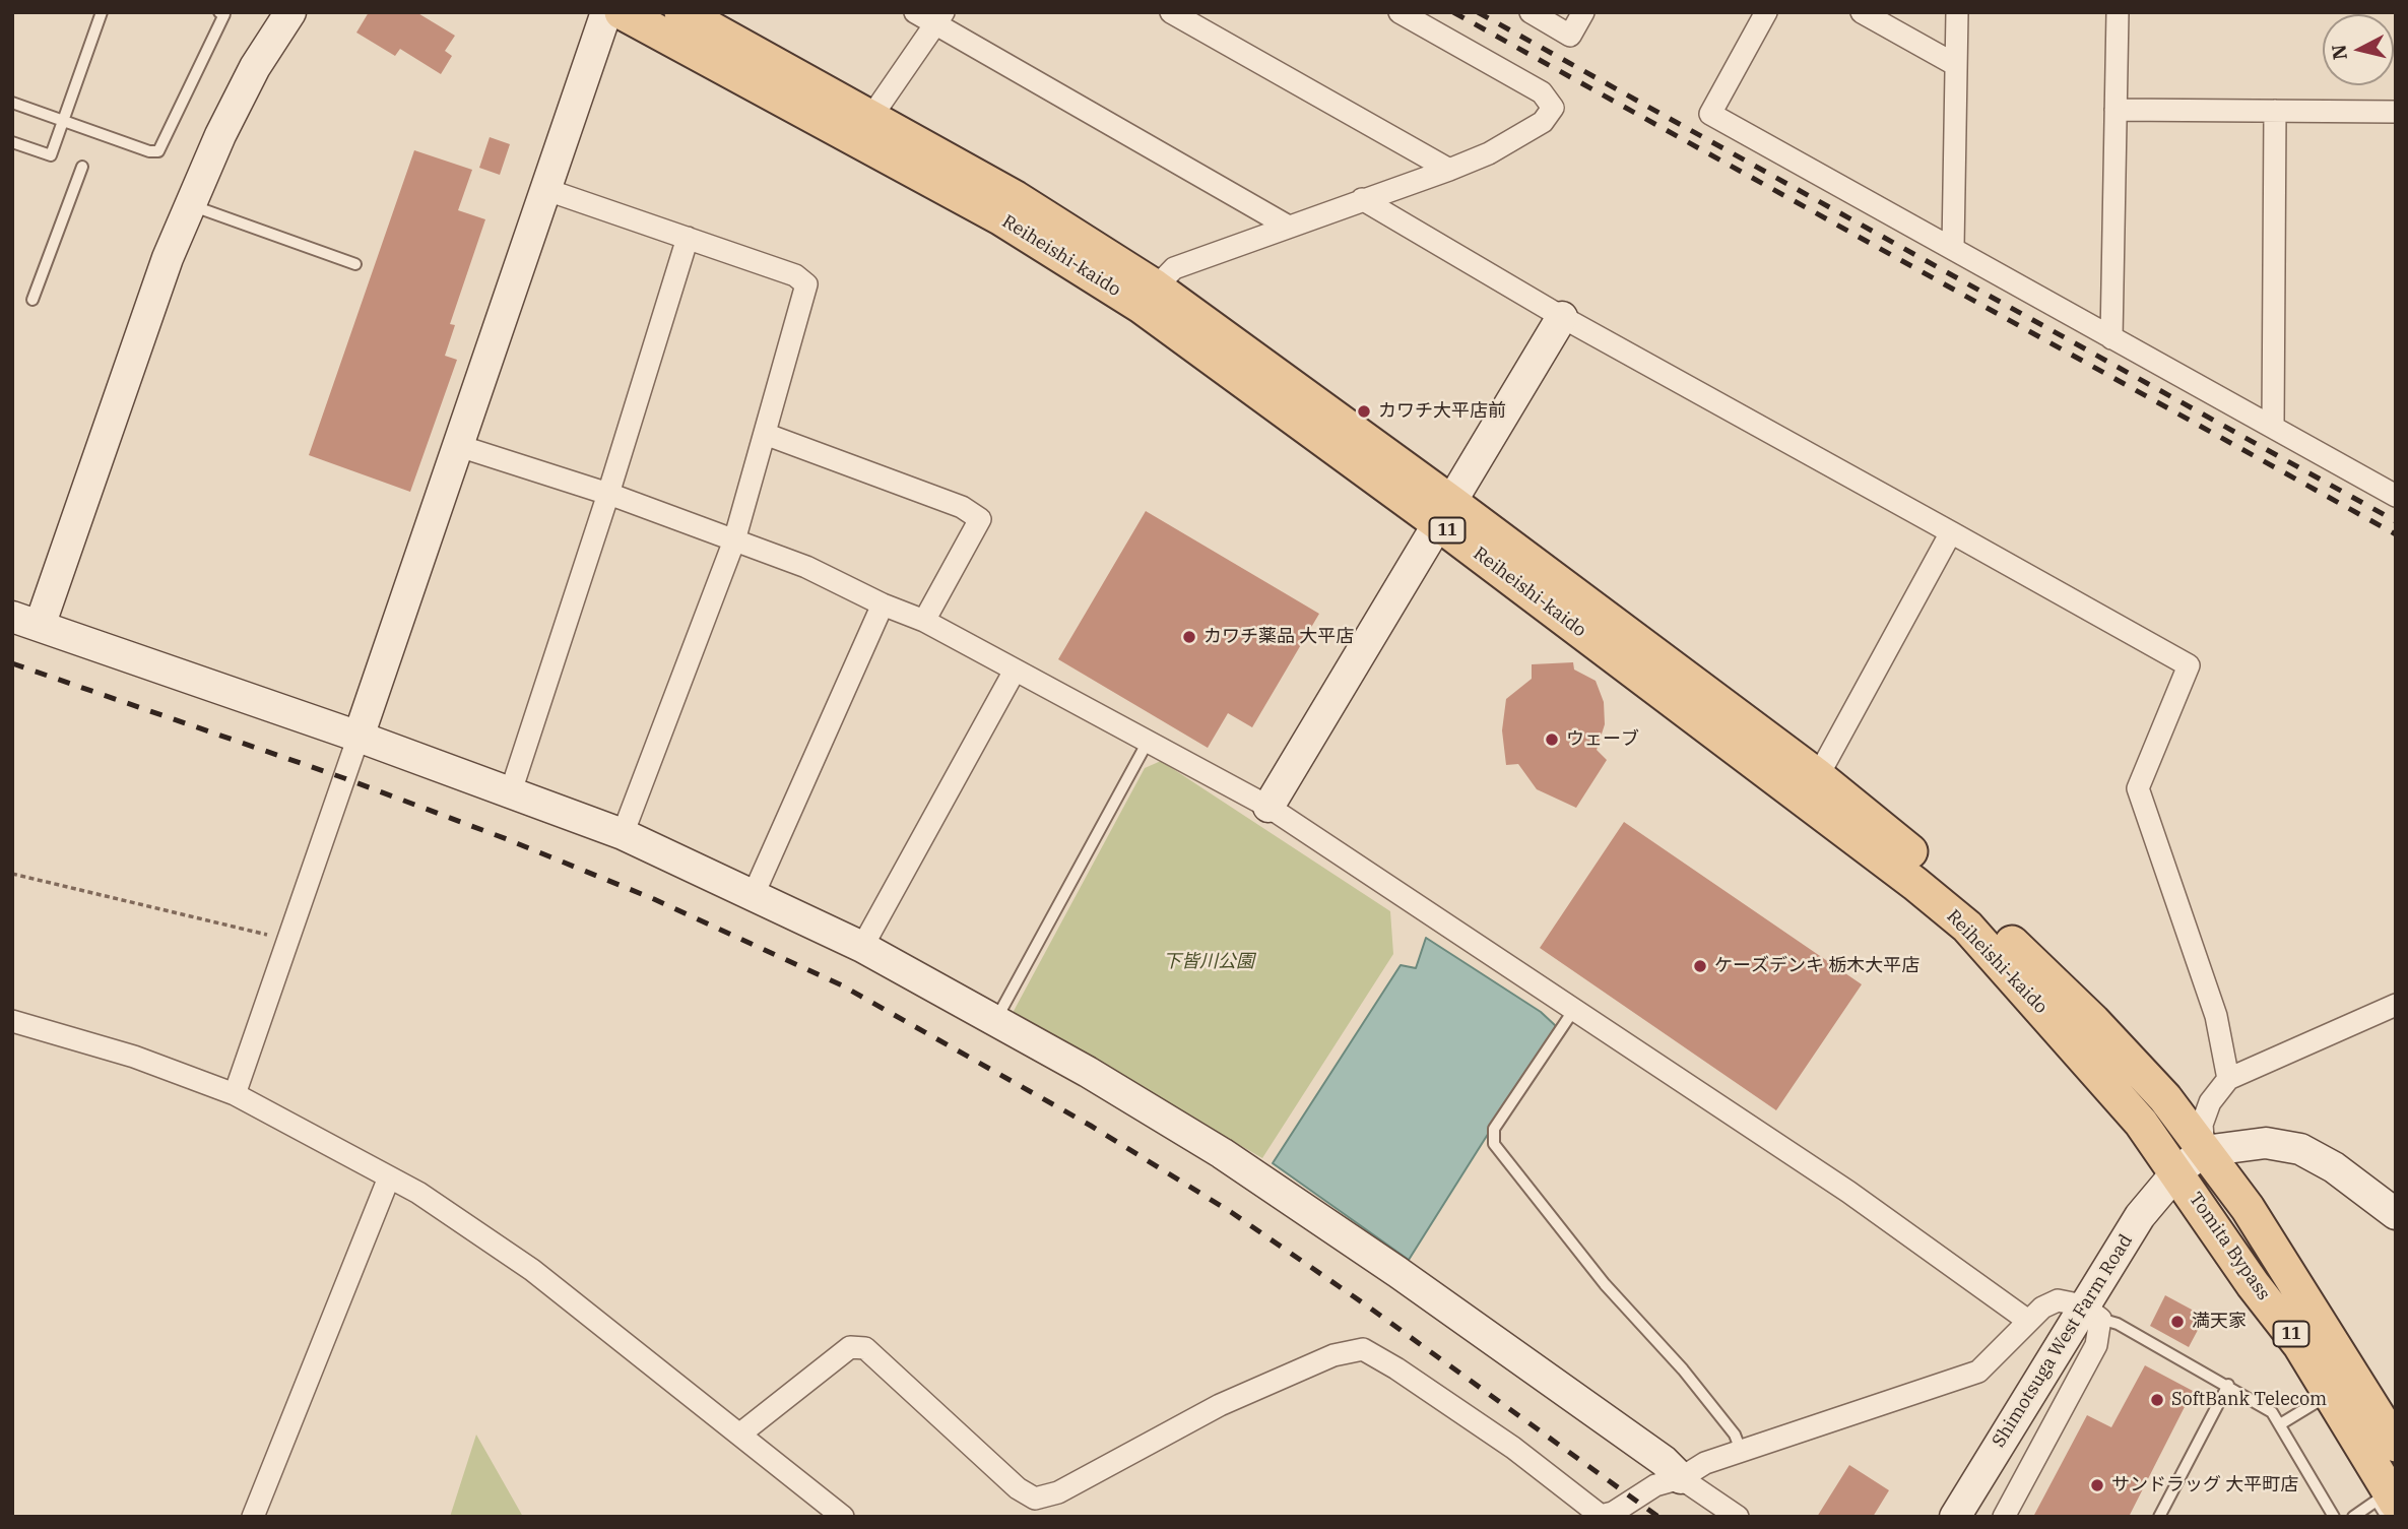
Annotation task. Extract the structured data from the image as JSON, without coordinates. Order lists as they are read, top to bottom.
{
  "streets": {
    "main road": ["Reiheishi-kaido", "11", "Tomita Bypass"],
    "street": ["Shimotsuga West Farm Road"]
  },
  "crossings": [
    ["Reiheishi-kaido", "Tomita Bypass"],
    ["Reiheishi-kaido", "Shimotsuga West Farm Road"],
    ["Tomita Bypass", "Shimotsuga West Farm Road"]
  ],
  "parks": ["下皆川公園"],
  "places": [
    "カワチ大平店前",
    "カワチ薬品 大平店",
    "ウェーブ",
    "ケーズデンキ 栃木大平店",
    "満天家",
    "SoftBank Telecom",
    "サンドラッグ 大平町店"
  ],
  "north": "left"
}
